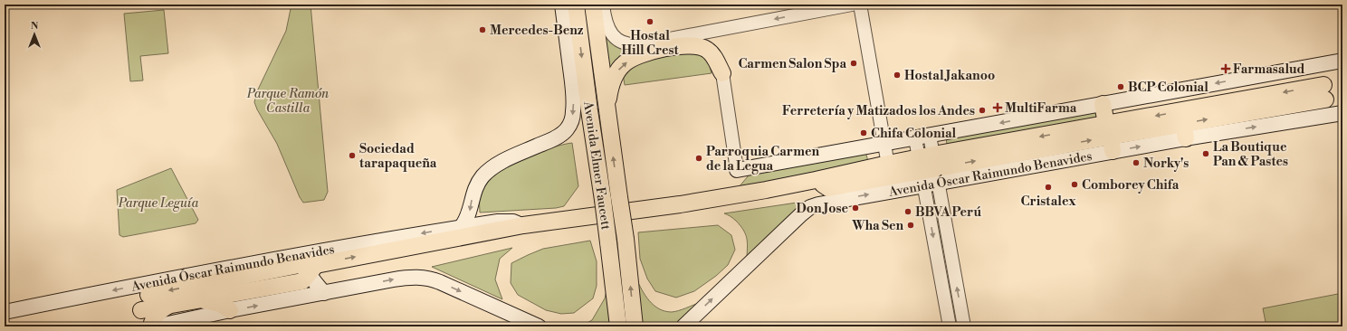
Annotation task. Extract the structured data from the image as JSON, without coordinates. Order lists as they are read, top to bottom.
{
  "streets": {
    "main road": ["Avenida Elmer Faucett", "Avenida Óscar Raimundo Benavides"]
  },
  "parks": ["Parque Ramón Castilla", "Parque Leguía"],
  "places": {
    "other": [
      "Hostal Hill Crest",
      "Mercedes-Benz",
      "Carmen Salon Spa",
      "Hostal Jakanoo",
      "BCP Colonial",
      "Ferretería y Matizados los Andes",
      "Chifa Colonial",
      "La Boutique Pan & Pastes",
      "Sociedad tarapaqueña",
      "Parroquia Carmen de la Legua",
      "Norky's",
      "Comborey Chifa",
      "Cristalex",
      "Don Jose",
      "BBVA Perú",
      "Wha Sen"
    ],
    "health": ["Farmasalud", "MultiFarma"]
  },
  "north": "top"
}
